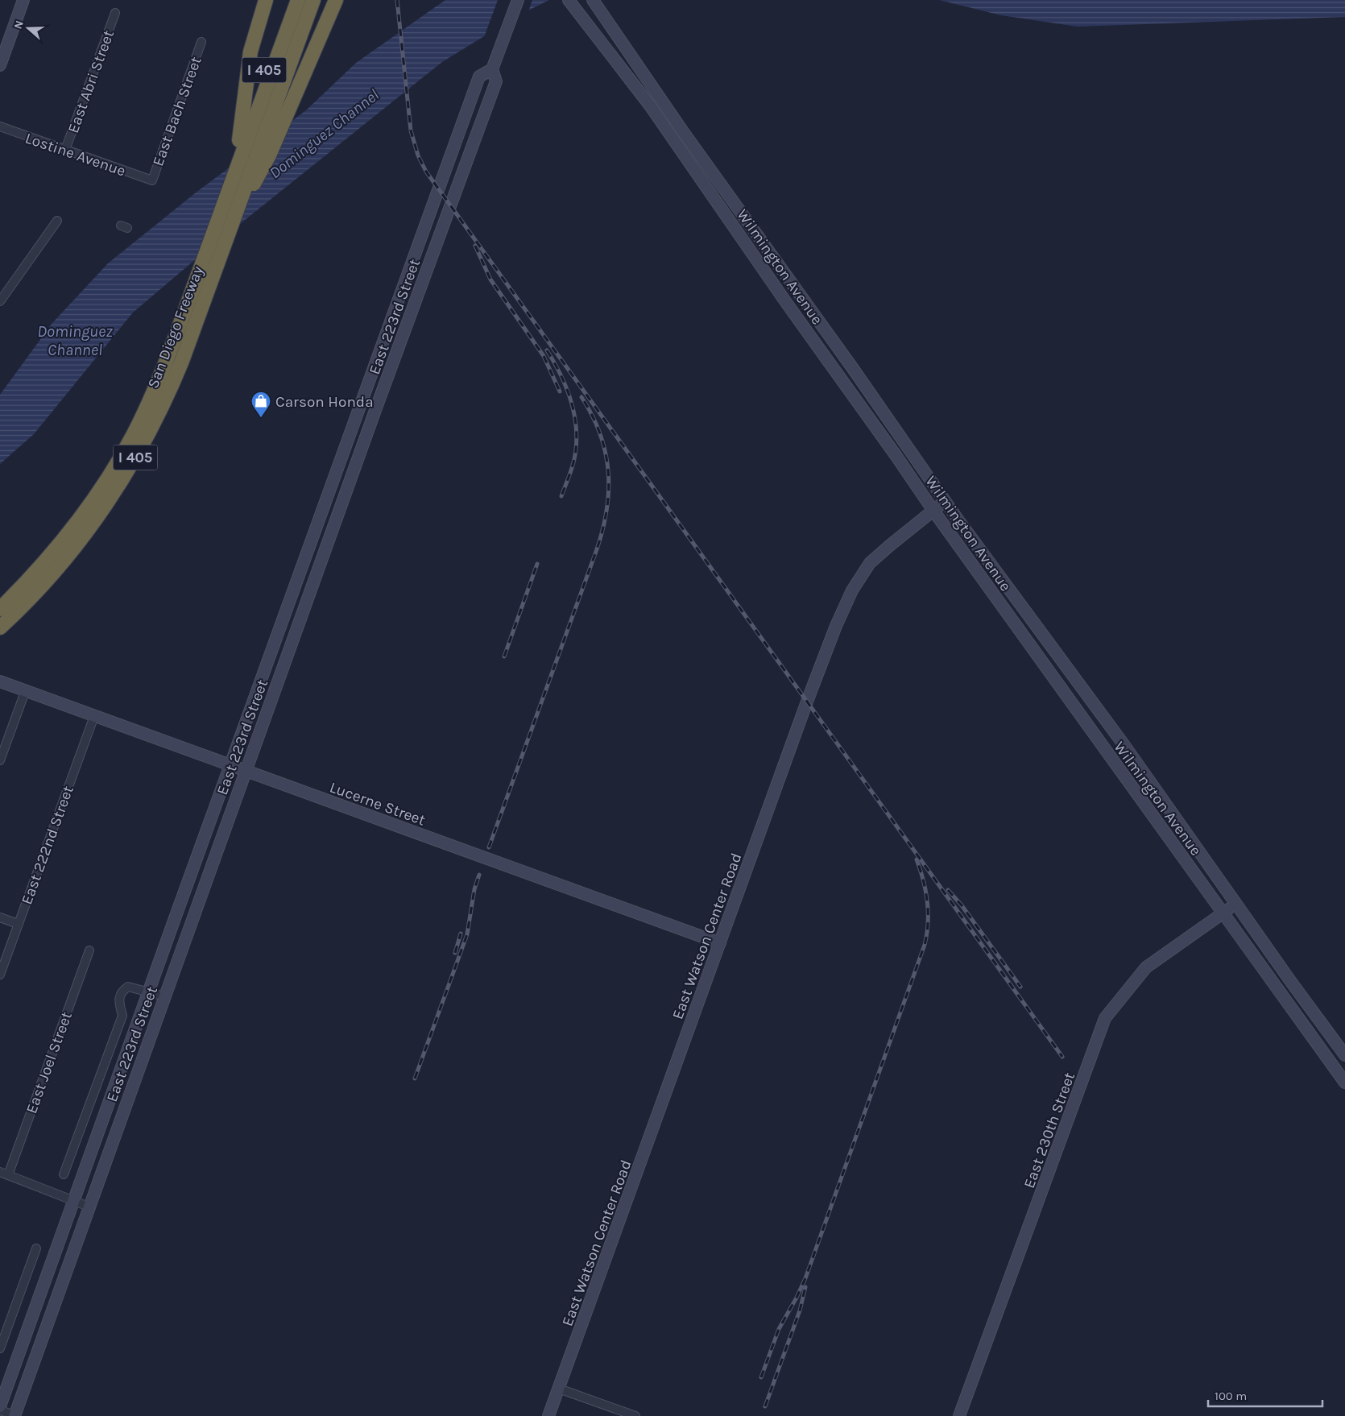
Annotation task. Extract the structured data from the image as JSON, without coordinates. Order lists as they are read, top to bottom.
{
  "streets": {
    "highway": ["I 405", "San Diego Freeway"],
    "main road": [
      "Wilmington Avenue",
      "East 223rd Street",
      "Lucerne Street",
      "East Watson Center Road",
      "East 230th Street"
    ],
    "street": [
      "East Abri Street",
      "East Bach Street",
      "Lostine Avenue",
      "East 222nd Street",
      "East Joel Street"
    ]
  },
  "crossings": [
    ["East Abri Street", "Lostine Avenue"],
    ["East Bach Street", "Lostine Avenue"],
    ["Wilmington Avenue", "East Watson Center Road"],
    ["Wilmington Avenue", "East 230th Street"],
    ["East 223rd Street", "Lucerne Street"],
    ["Lucerne Street", "East 222nd Street"],
    ["Lucerne Street", "East Watson Center Road"]
  ],
  "water": ["Dominguez Channel"],
  "places": {
    "shop": ["Carson Honda"]
  },
  "scale_bar": "100 m",
  "north": "left"
}
